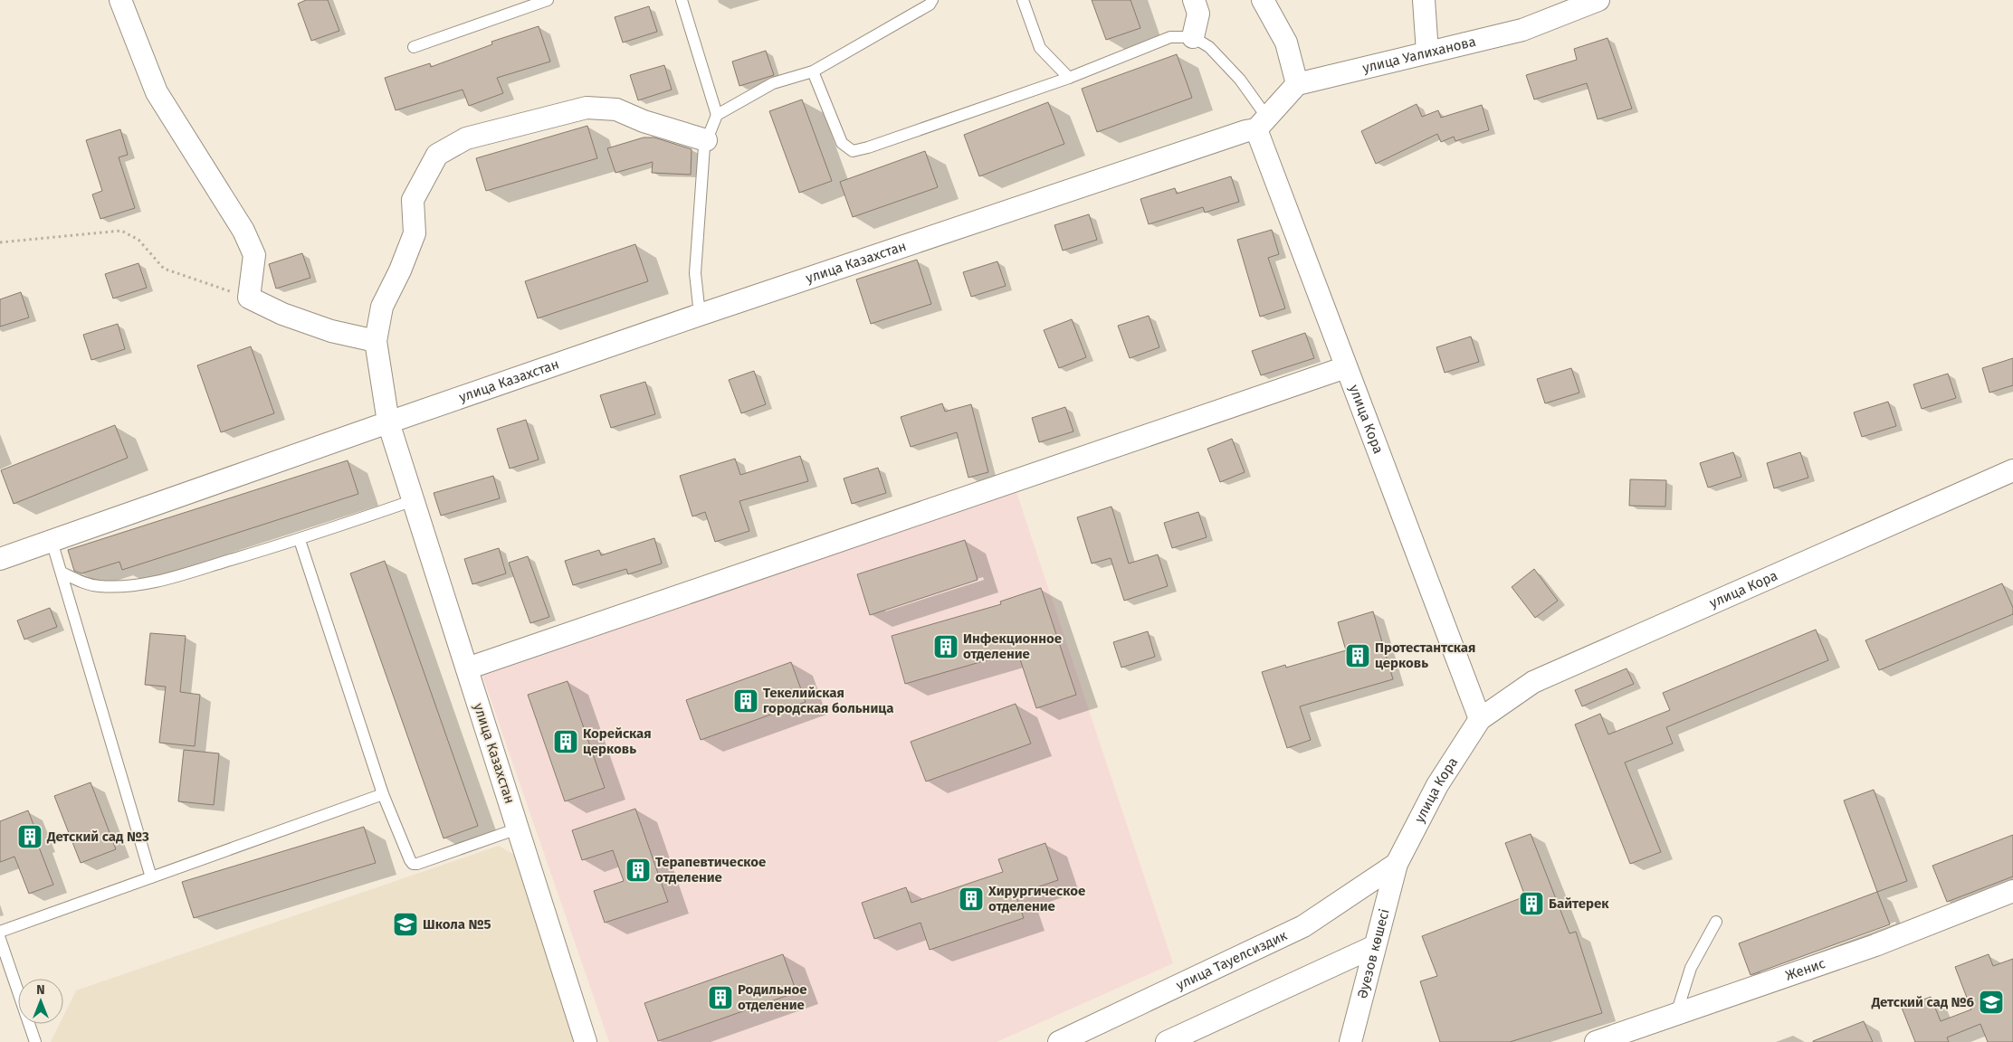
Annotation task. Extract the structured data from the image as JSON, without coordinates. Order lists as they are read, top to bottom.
{
  "streets": {
    "street": [
      "улица Уалиханова",
      "улица Казахстан",
      "улица Кора",
      "Әуезов көшесі",
      "улица Тауелсиздик",
      "Женис"
    ]
  },
  "crossings": [
    ["улица Казахстан", "улица Кора"],
    ["улица Кора", "Әуезов көшесі"],
    ["улица Кора", "улица Тауелсиздик"],
    ["Әуезов көшесі", "улица Тауелсиздик"]
  ],
  "places": {
    "building": [
      "Инфекционное отделение",
      "Протестантская церковь",
      "Текелийская городская больница",
      "Корейская церковь",
      "Детский сад №3",
      "Терапевтическое отделение",
      "Хирургическое отделение",
      "Байтерек",
      "Родильное отделение"
    ],
    "school or university": ["Школа №5", "Детский сад №6"]
  },
  "north": "top"
}
